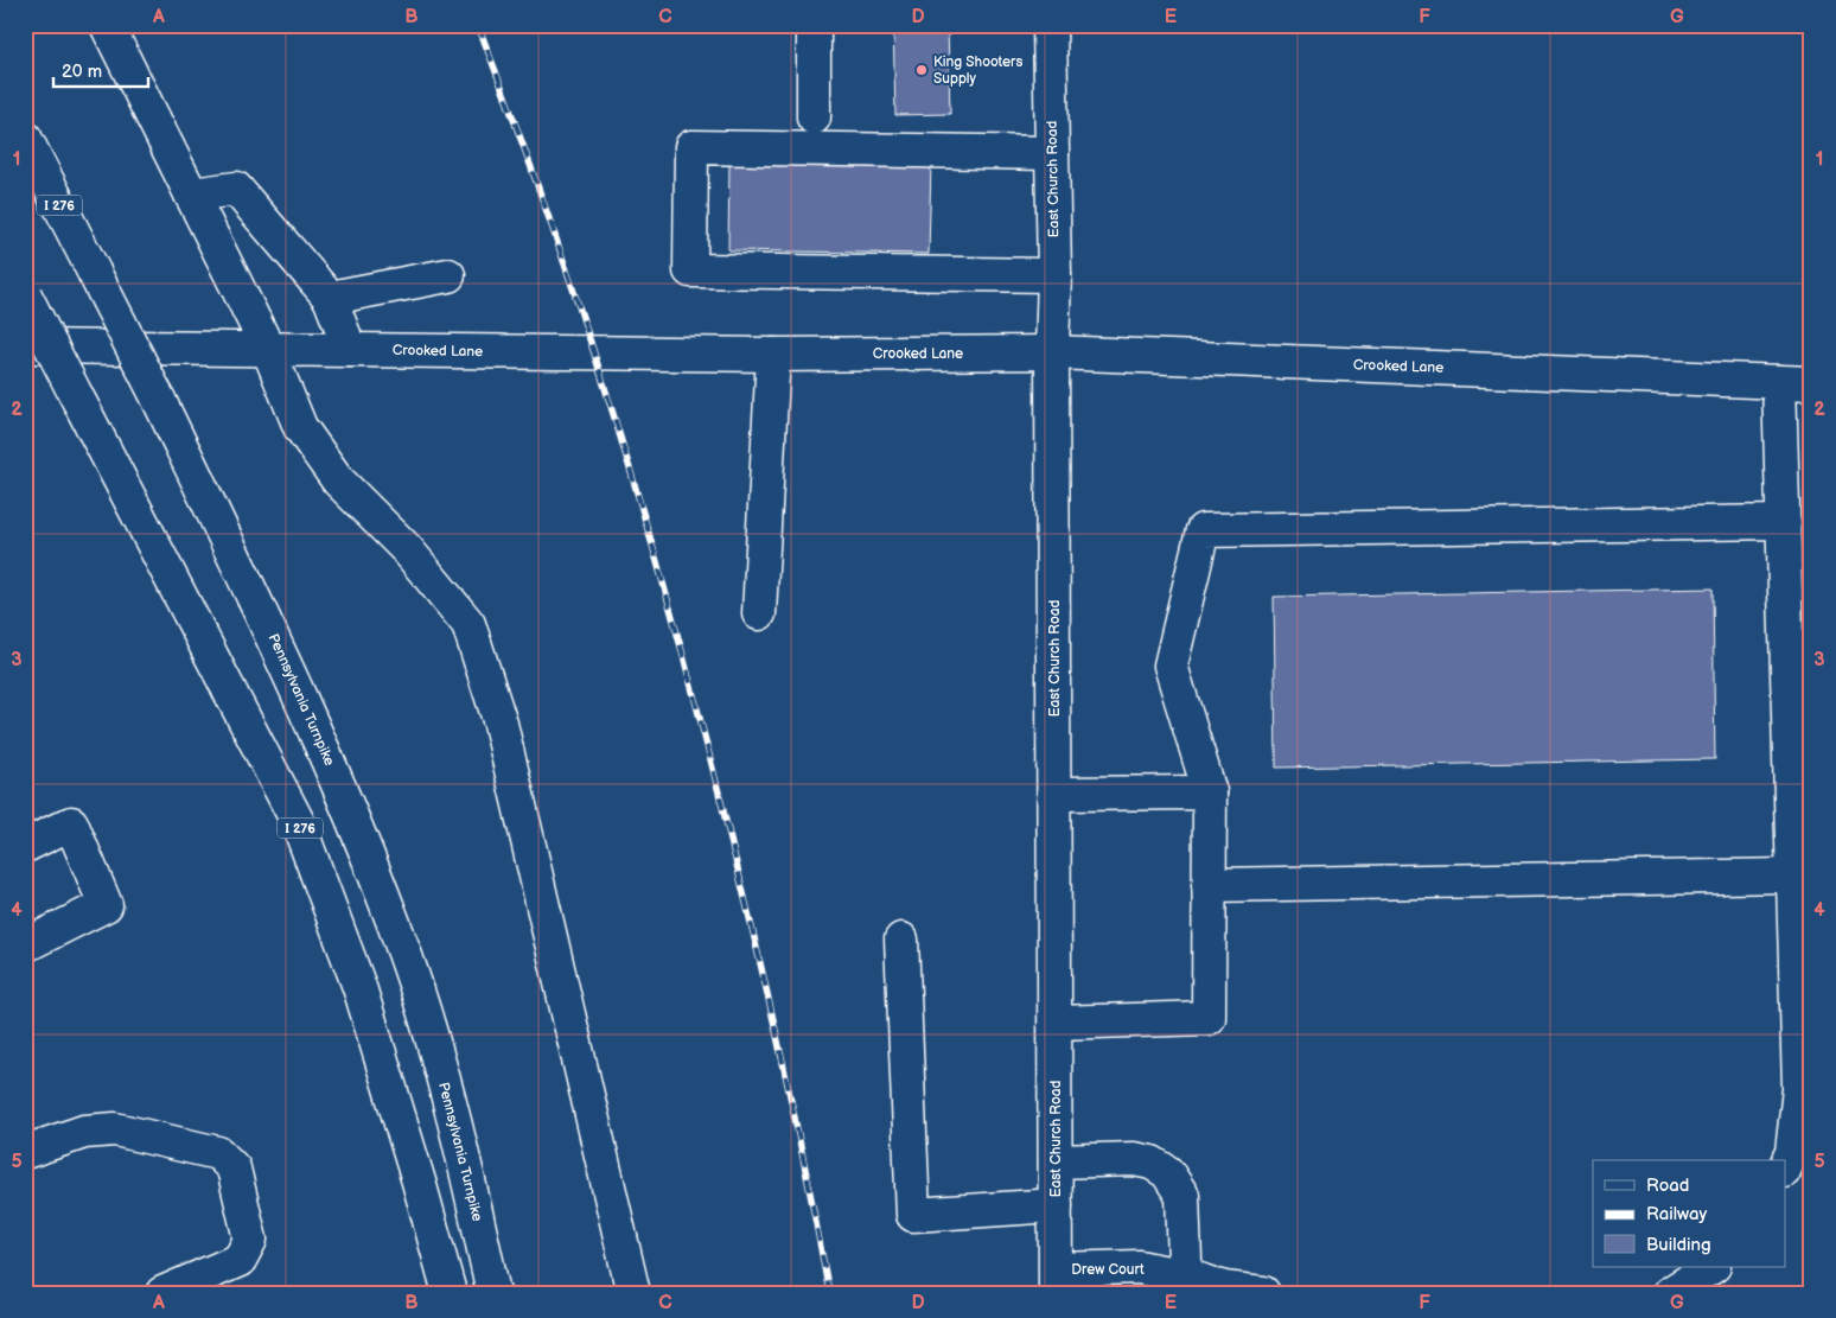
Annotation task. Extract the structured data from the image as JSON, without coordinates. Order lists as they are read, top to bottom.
{
  "streets": {
    "main road": [
      "East Church Road",
      "I 276",
      "Crooked Lane",
      "Pennsylvania Turnpike",
      "Drew Court"
    ]
  },
  "crossings": [
    ["East Church Road", "Crooked Lane"],
    ["East Church Road", "Drew Court"]
  ],
  "places": ["King Shooters Supply"],
  "legend": ["Road", "Railway", "Building"],
  "scale_bar": "20 m",
  "grid": {
    "columns": [
      "A",
      "B",
      "C",
      "D",
      "E",
      "F",
      "G"
    ],
    "rows": [
      "1",
      "2",
      "3",
      "4",
      "5"
    ]
  }
}
